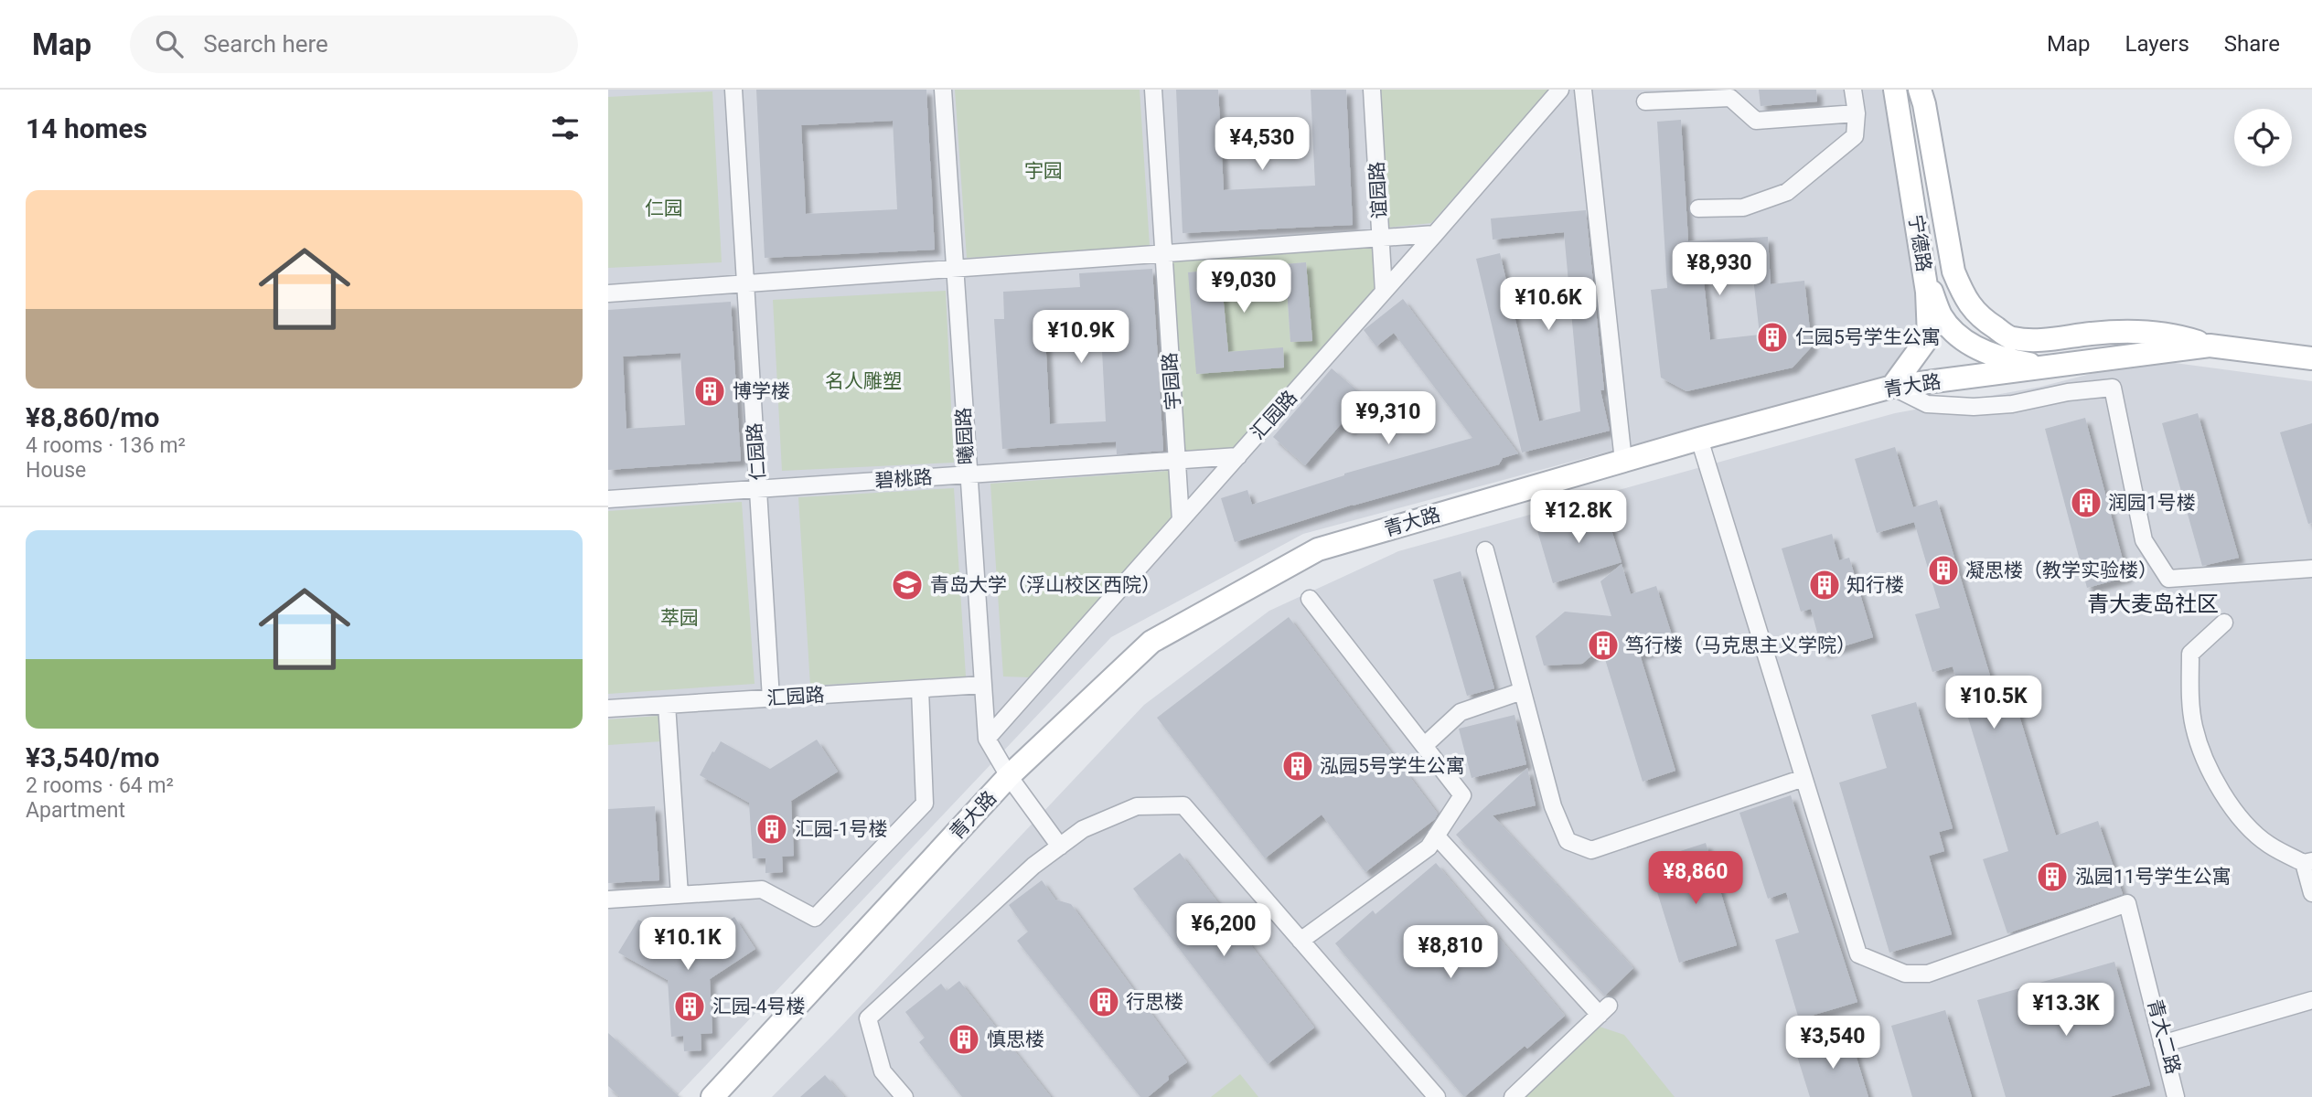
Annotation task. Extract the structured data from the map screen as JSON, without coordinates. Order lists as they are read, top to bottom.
{
  "streets": {
    "street": [
      "谊园路",
      "宁德路",
      "宇园路",
      "青大路",
      "汇园路",
      "曦园路",
      "仁园路",
      "碧桃路"
    ]
  },
  "crossings": [
    ["谊园路", "汇园路"],
    ["宁德路", "青大路"],
    ["宇园路", "汇园路"],
    ["宇园路", "碧桃路"],
    ["青大路", "曦园路"],
    ["汇园路", "曦园路"],
    ["汇园路", "仁园路"],
    ["汇园路", "碧桃路"],
    ["曦园路", "碧桃路"],
    ["仁园路", "碧桃路"]
  ],
  "districts": ["青大麦岛社区"],
  "parks": [
    "宇园",
    "仁园",
    "名人雕塑",
    "萃园"
  ],
  "places": {
    "building": [
      "仁园5号学生公寓",
      "博学楼",
      "润园1号楼",
      "凝思楼（教学实验楼）",
      "知行楼",
      "笃行楼（马克思主义学院）",
      "泓园5号学生公寓",
      "汇园-1号楼",
      "泓园11号学生公寓",
      "行思楼",
      "汇园-4号楼",
      "慎思楼"
    ],
    "school or university": ["青岛大学（浮山校区西院）"]
  },
  "page": {
    "header": "Map",
    "search": "Search here",
    "nav": ["Map", "Layers", "Share"],
    "heading": "14 homes",
    "price": [
      "¥4,530",
      "¥8,930",
      "¥9,030",
      "¥10.6K",
      "¥10.9K",
      "¥9,310",
      "¥12.8K",
      "¥10.5K",
      "¥8,860",
      "¥6,200",
      "¥10.1K",
      "¥8,810",
      "¥13.3K",
      "¥3,540"
    ],
    "list": [
      {
        "name": "¥8,860/mo",
        "note": "4 rooms · 136 m² · House"
      },
      {
        "name": "¥3,540/mo",
        "note": "2 rooms · 64 m² · Apartment"
      }
    ]
  }
}
